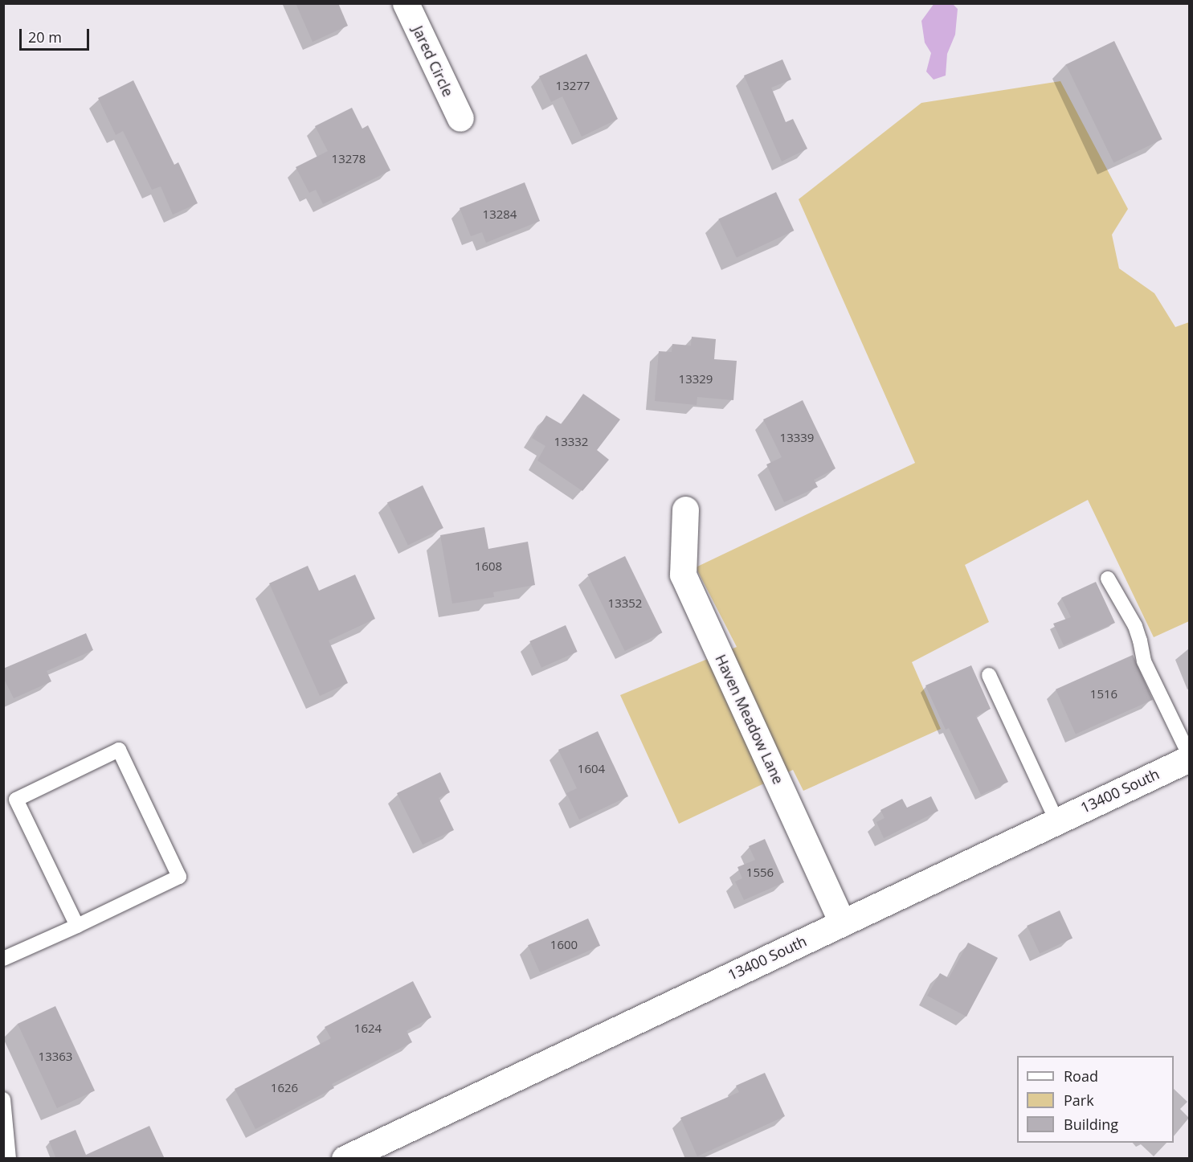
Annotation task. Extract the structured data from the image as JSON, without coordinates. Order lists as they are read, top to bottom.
{
  "streets": {
    "street": ["Jared Circle", "Haven Meadow Lane", "13400 South"]
  },
  "crossings": [
    ["Haven Meadow Lane", "13400 South"]
  ],
  "house_numbers": [
    "13277",
    "13278",
    "13284",
    "13329",
    "13339",
    "13332",
    "1608",
    "13352",
    "1516",
    "1604",
    "1556",
    "1600",
    "1624",
    "13363",
    "1626"
  ],
  "legend": ["Road", "Park", "Building"],
  "scale_bar": "20 m"
}
